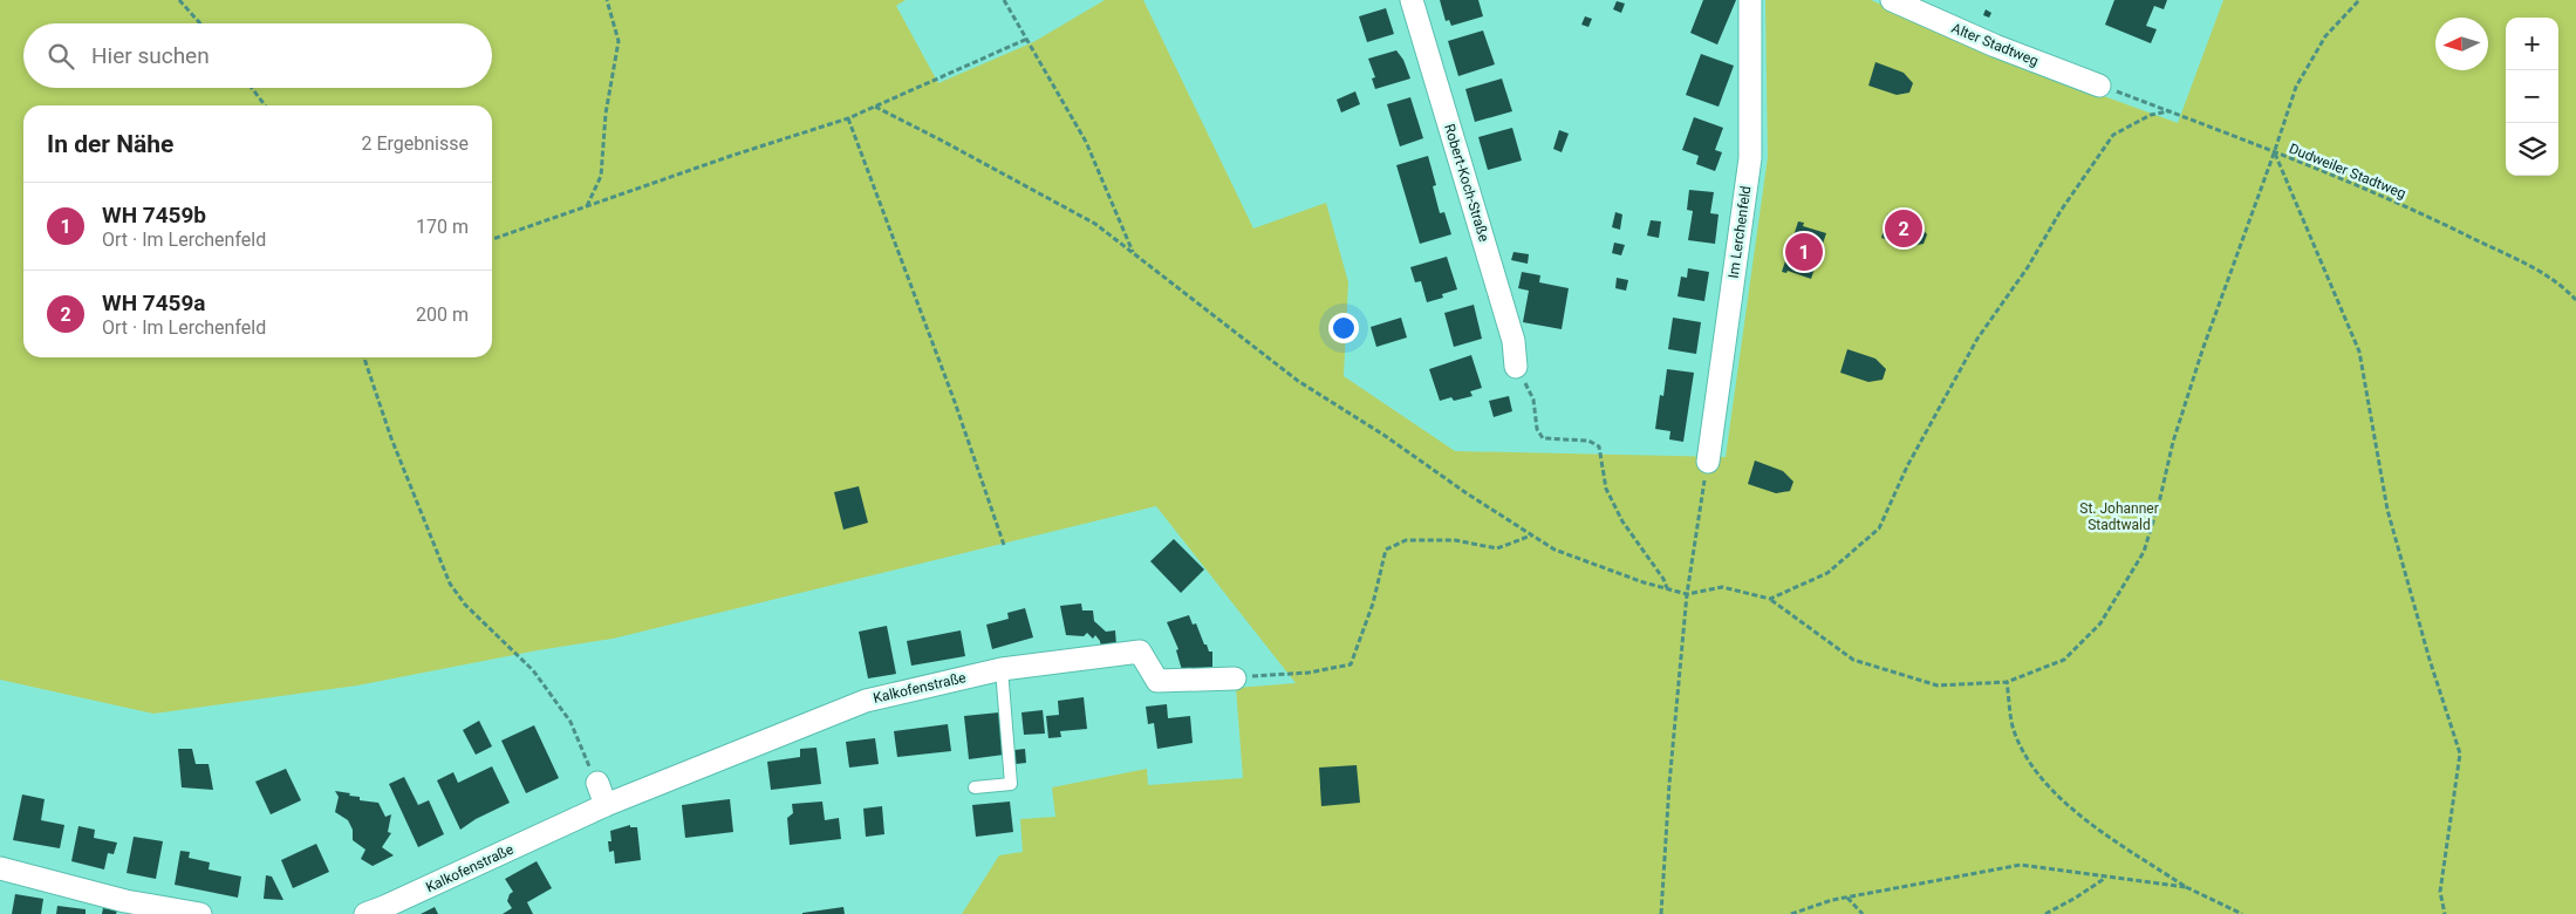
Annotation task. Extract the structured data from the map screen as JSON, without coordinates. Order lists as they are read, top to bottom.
{
  "streets": {
    "street": [
      "Alter Stadtweg",
      "Robert-Koch-Straße",
      "Im Lerchenfeld",
      "Kalkofenstraße"
    ],
    "path": ["Dudweiler Stadtweg"]
  },
  "crossings": [
    ["Alter Stadtweg", "Dudweiler Stadtweg"]
  ],
  "parks": ["St. Johanner Stadtwald"],
  "north": "left",
  "page": {
    "map_buttons": ["+", "−"],
    "search": "Hier suchen",
    "heading": ["In der Nähe", "2 Ergebnisse"],
    "list": [
      {
        "mark": "1",
        "name": "WH 7459b",
        "note": "Ort · Im Lerchenfeld",
        "value": "170 m"
      },
      {
        "mark": "2",
        "name": "WH 7459a",
        "note": "Ort · Im Lerchenfeld",
        "value": "200 m"
      }
    ],
    "pins": ["2", "1"]
  }
}
